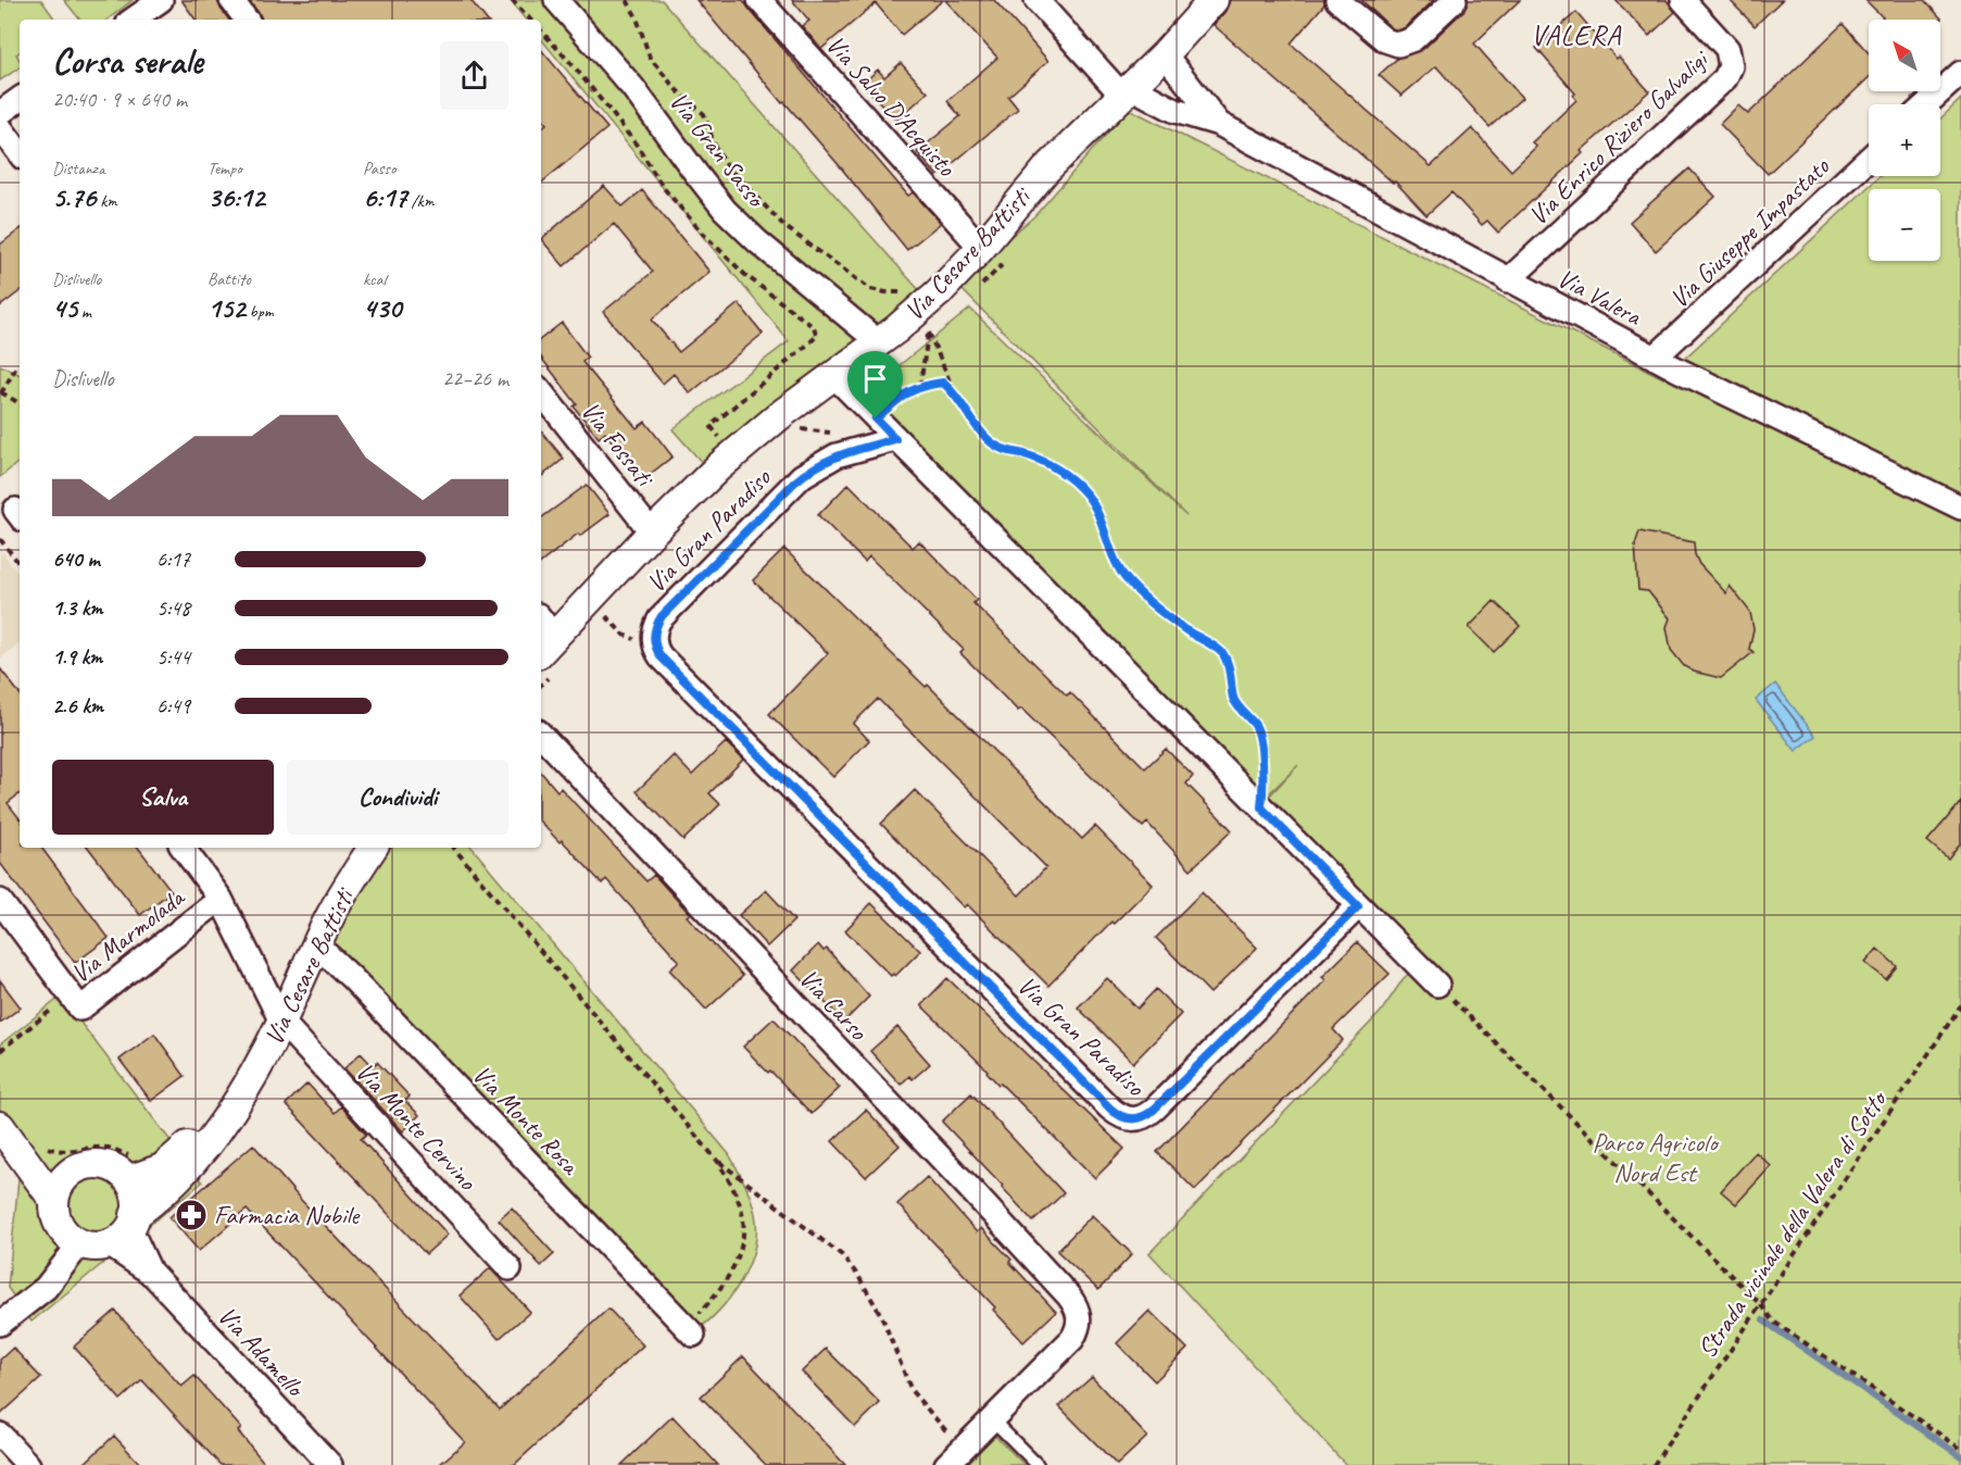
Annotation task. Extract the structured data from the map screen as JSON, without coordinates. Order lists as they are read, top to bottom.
{
  "streets": {
    "street": [
      "Via Salvo D'Acquisto",
      "Via Enrico Riziero Galvaligi",
      "Via Gran Sasso",
      "Via Giuseppe Impastato",
      "Via Cesare Battisti",
      "Via Valera",
      "Via Fossati",
      "Via Gran Paradiso",
      "Via Marmolada",
      "Via Carso",
      "Via Monte Rosa",
      "Via Monte Cervino",
      "Via Adamello"
    ],
    "path": ["Strada vicinale della Valera di Sotto"]
  },
  "crossings": [
    ["Via Salvo D'Acquisto", "Via Cesare Battisti"],
    ["Via Enrico Riziero Galvaligi", "Via Valera"],
    ["Via Gran Sasso", "Via Cesare Battisti"],
    ["Via Giuseppe Impastato", "Via Valera"],
    ["Via Cesare Battisti", "Via Valera"],
    ["Via Cesare Battisti", "Via Fossati"],
    ["Via Cesare Battisti", "Via Marmolada"],
    ["Via Cesare Battisti", "Via Monte Rosa"],
    ["Via Cesare Battisti", "Via Monte Cervino"],
    ["Via Cesare Battisti", "Via Adamello"],
    ["Via Marmolada", "Via Monte Cervino"]
  ],
  "districts": ["VALERA"],
  "parks": ["Parco Agricolo Nord Est"],
  "places": {
    "pharmacy": ["Farmacia Nobile"]
  },
  "north": "top left",
  "page": {
    "map_buttons": ["+", "−"],
    "heading": ["Corsa serale", "20:40 · 9 × 640 m"],
    "stats": [
      ["Distanza", "5.76 km"],
      ["Tempo", "36:12"],
      ["Passo", "6:17 /km"],
      ["Dislivello", "45 m"],
      ["Battito", "152 bpm"],
      ["kcal", "430"]
    ],
    "chart": ["Dislivello", "22–26 m"],
    "list": [
      {
        "name": "640 m",
        "note": "6:17"
      },
      {
        "name": "1.3 km",
        "note": "5:48"
      },
      {
        "name": "1.9 km",
        "note": "5:44"
      },
      {
        "name": "2.6 km",
        "note": "6:49"
      }
    ],
    "buttons": ["Salva", "Condividi"]
  }
}
